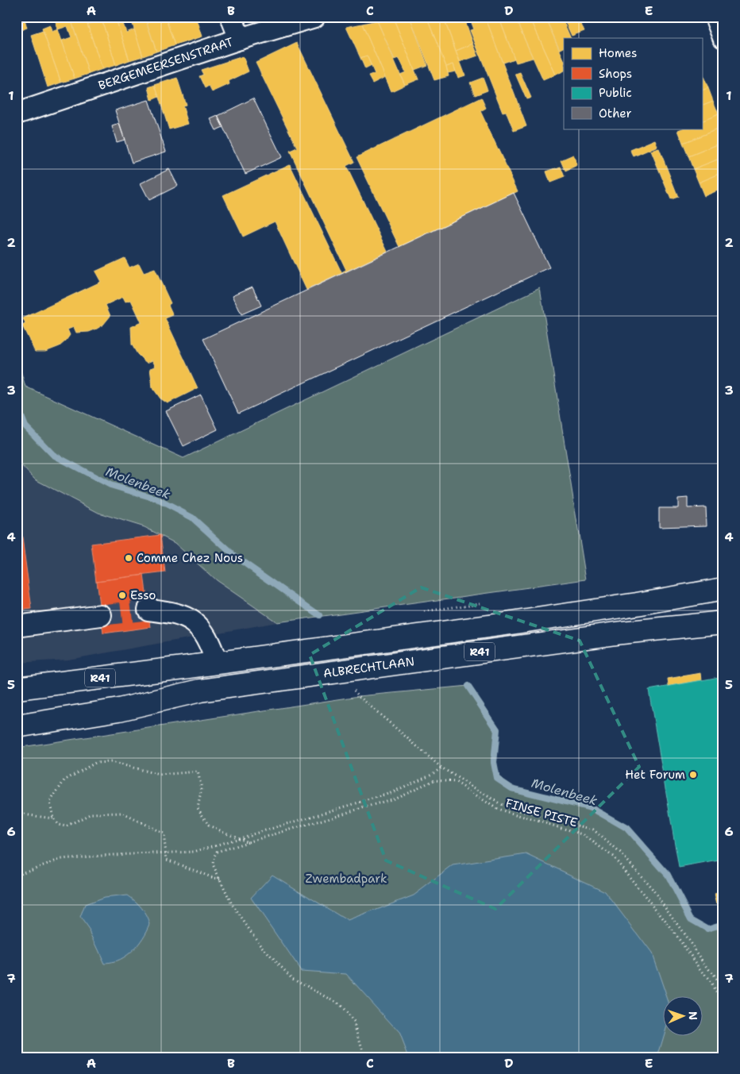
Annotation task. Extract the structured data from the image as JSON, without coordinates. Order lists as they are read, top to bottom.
{
  "streets": {
    "main road": ["R41", "ALBRECHTLAAN"],
    "street": ["BERGEMEERSENSTRAAT"],
    "path": ["FINSE PISTE"]
  },
  "water": ["Molenbeek"],
  "parks": ["Zwembadpark"],
  "places": ["Comme Chez Nous", "Esso", "Het Forum"],
  "legend": [
    "Homes",
    "Shops",
    "Public",
    "Other"
  ],
  "north": "right",
  "grid": {
    "columns": [
      "A",
      "B",
      "C",
      "D",
      "E"
    ],
    "rows": [
      "1",
      "2",
      "3",
      "4",
      "5",
      "6",
      "7"
    ]
  }
}
